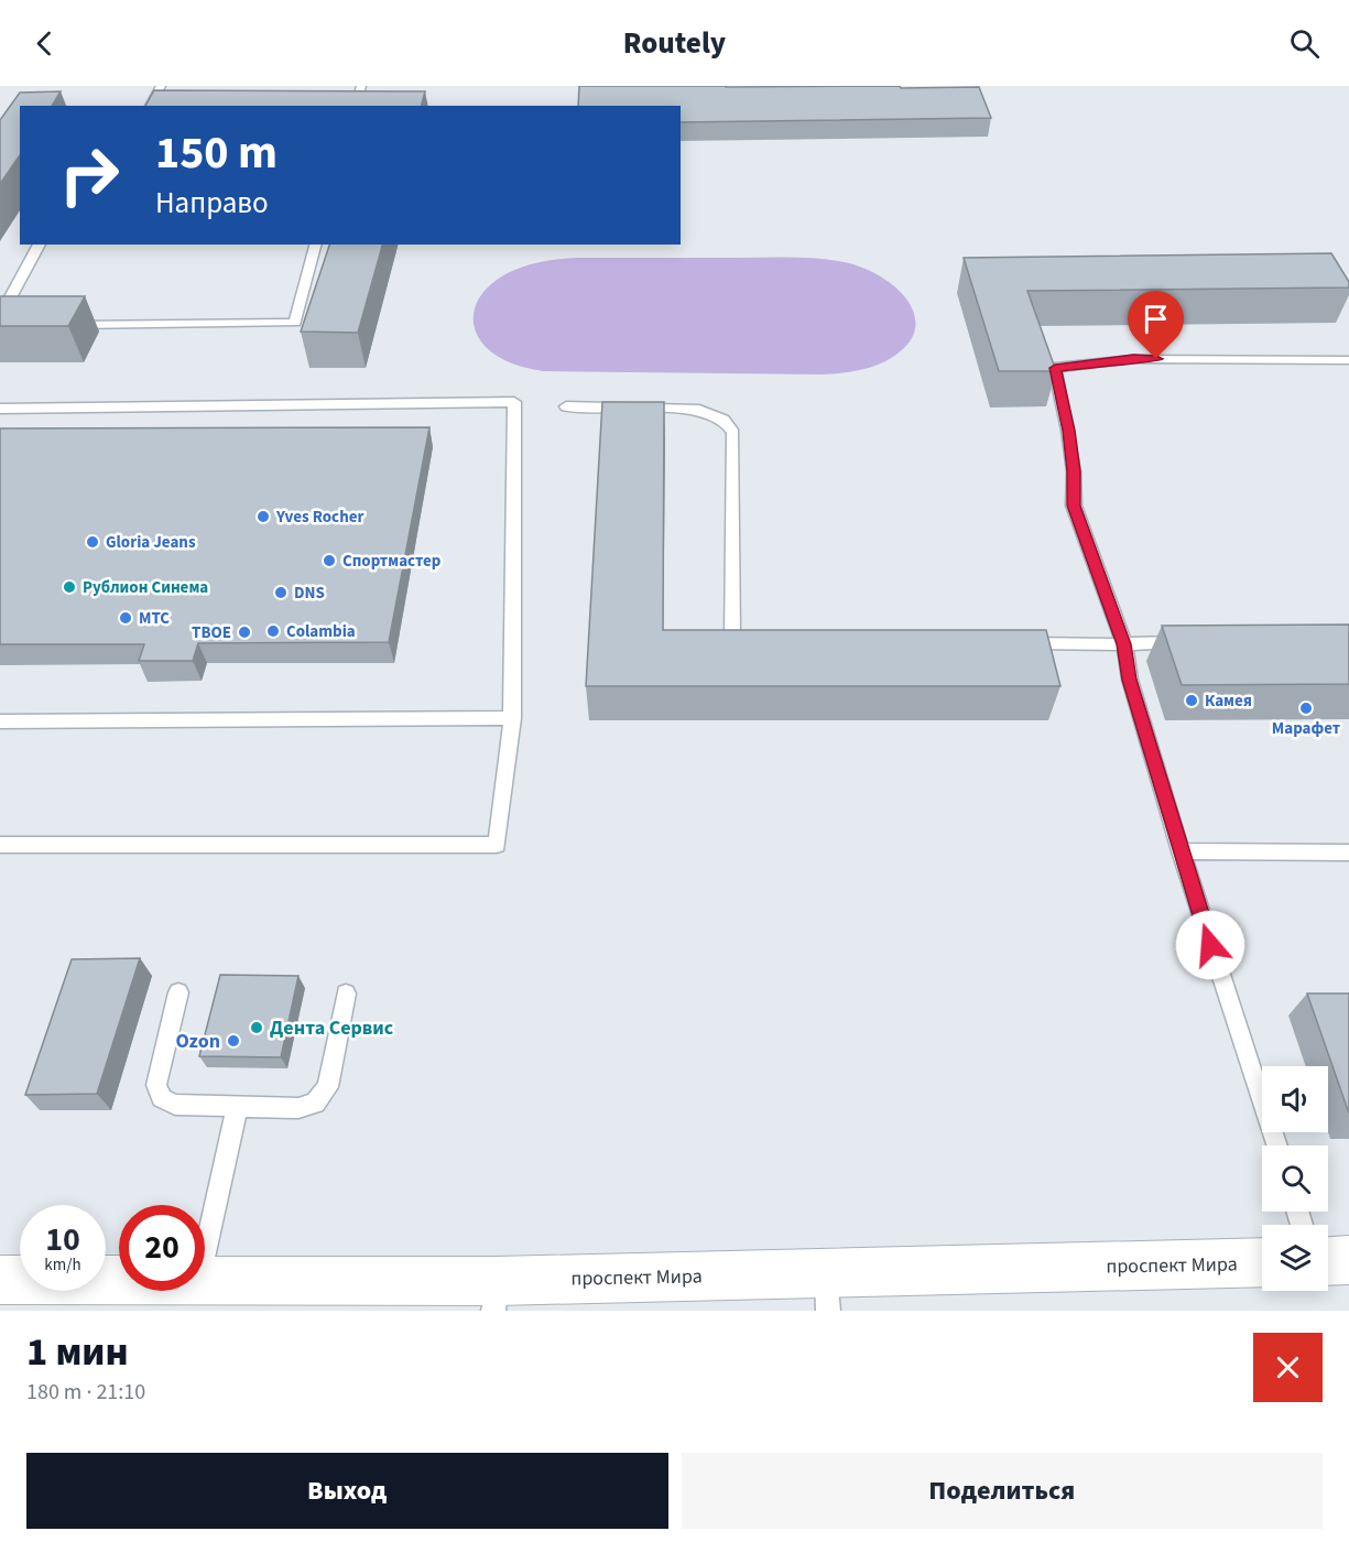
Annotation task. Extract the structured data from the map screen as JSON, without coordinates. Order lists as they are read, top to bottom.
{
  "streets": {
    "street": ["проспект Мира"]
  },
  "places": [
    "Yves Rocher",
    "Gloria Jeans",
    "Спортмастер",
    "Рублион Синема",
    "DNS",
    "МТС",
    "Colambia",
    "ТВОЕ",
    "Камея",
    "Марафет",
    "Дента Сервис",
    "Ozon"
  ],
  "page": {
    "header": "Routely",
    "turn": ["150 m", "Направо"],
    "speed": "10 km/h",
    "limit": "20",
    "heading": ["1 мин", "180 m · 21:10"],
    "buttons": ["Выход", "Поделиться"]
  }
}
